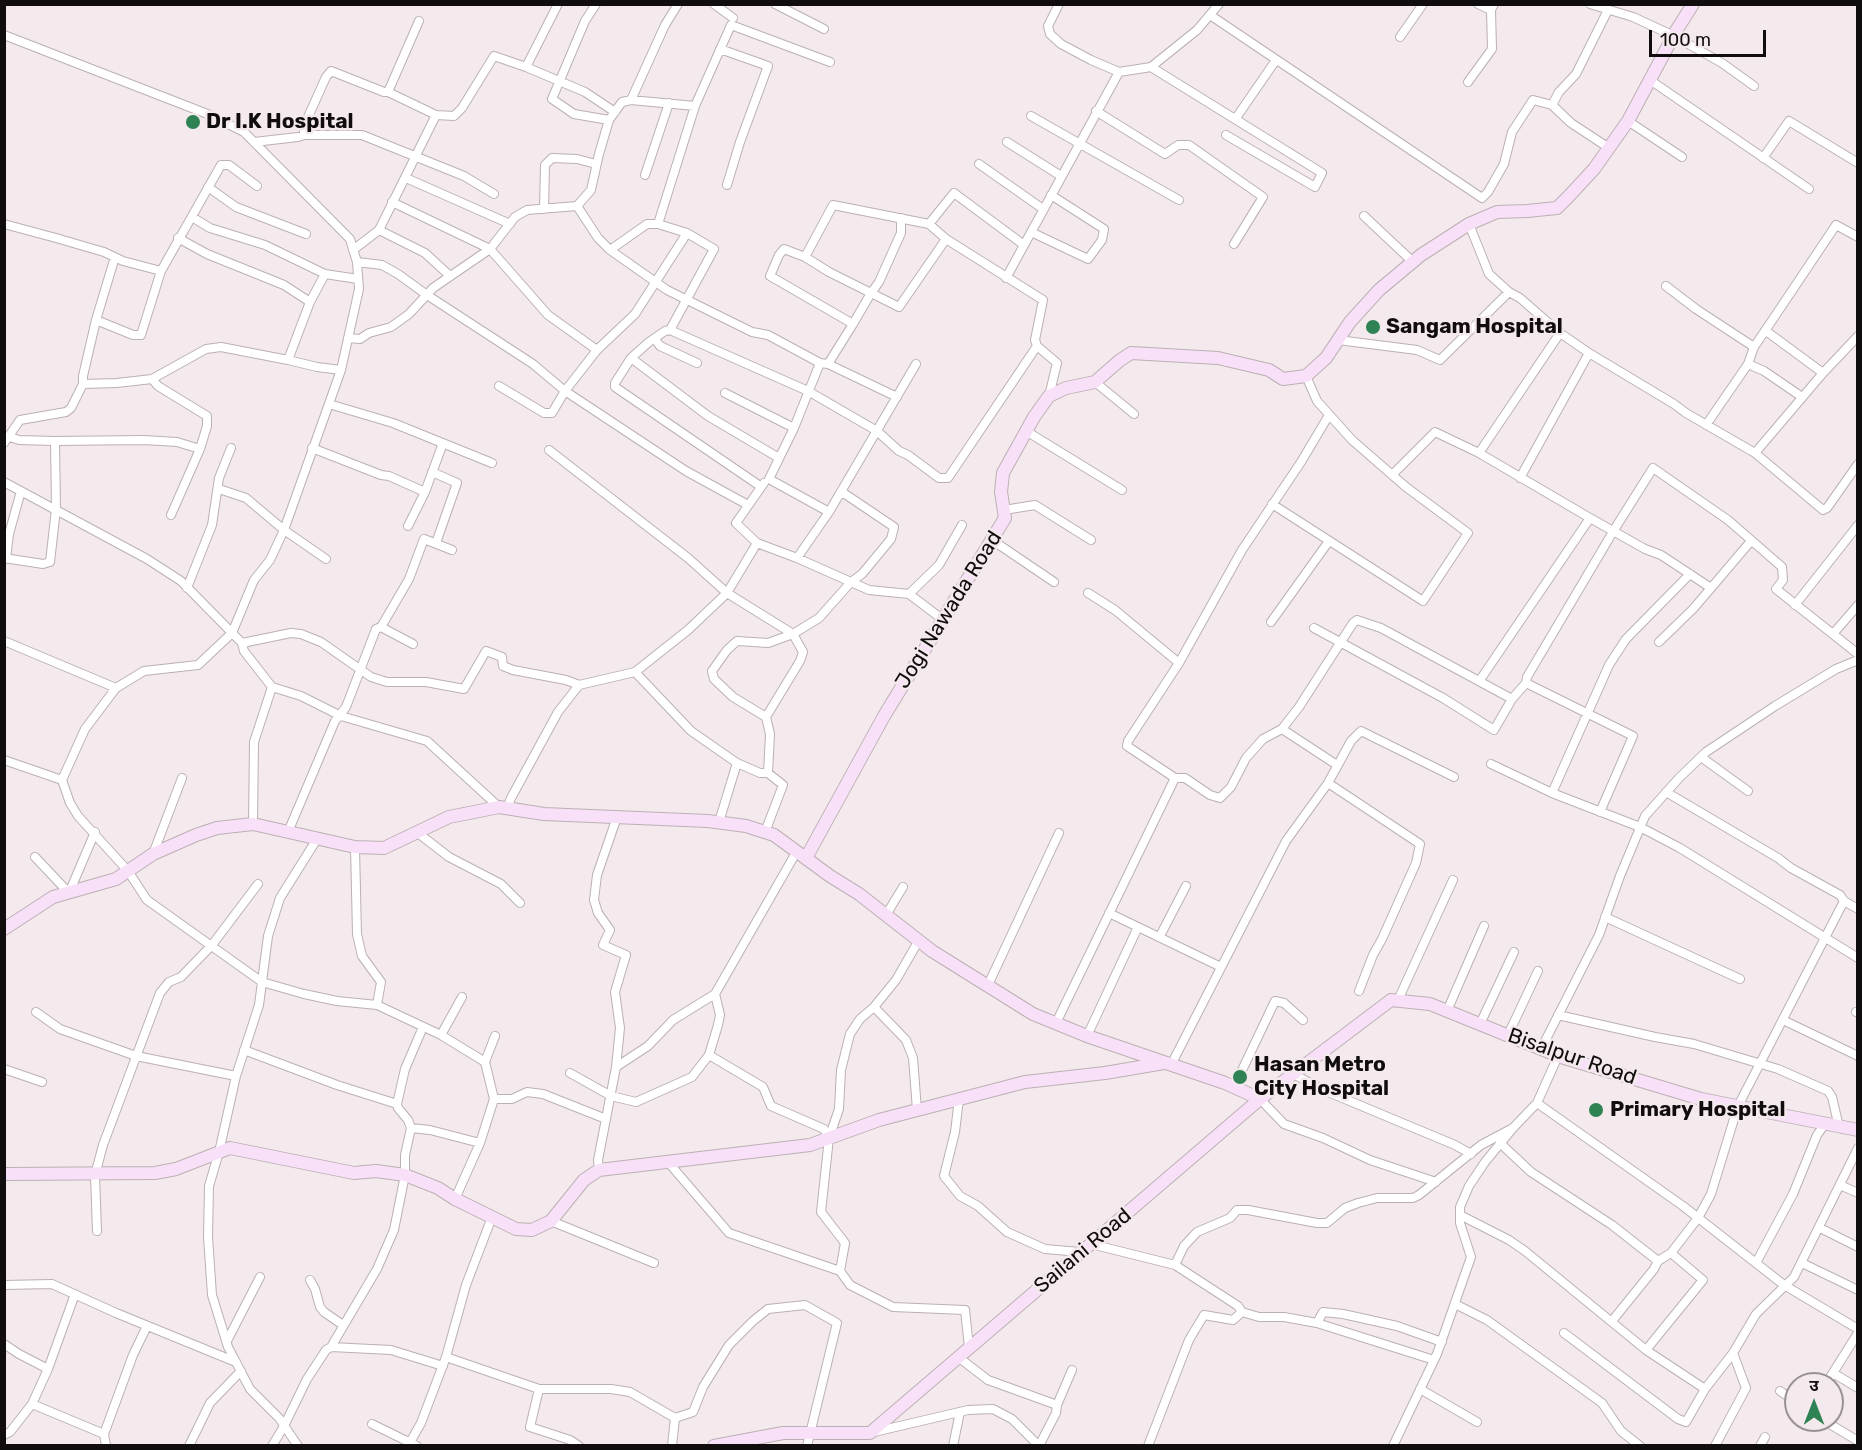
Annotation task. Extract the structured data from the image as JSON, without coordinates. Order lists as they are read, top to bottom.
{
  "streets": {
    "street": ["Jogi Nawada Road", "Bisalpur Road", "Sailani Road"]
  },
  "crossings": [
    ["Bisalpur Road", "Sailani Road"]
  ],
  "places": [
    "Dr I.K Hospital",
    "Sangam Hospital",
    "Hasan Metro City Hospital",
    "Primary Hospital"
  ],
  "scale_bar": "100 m",
  "north": "top"
}
